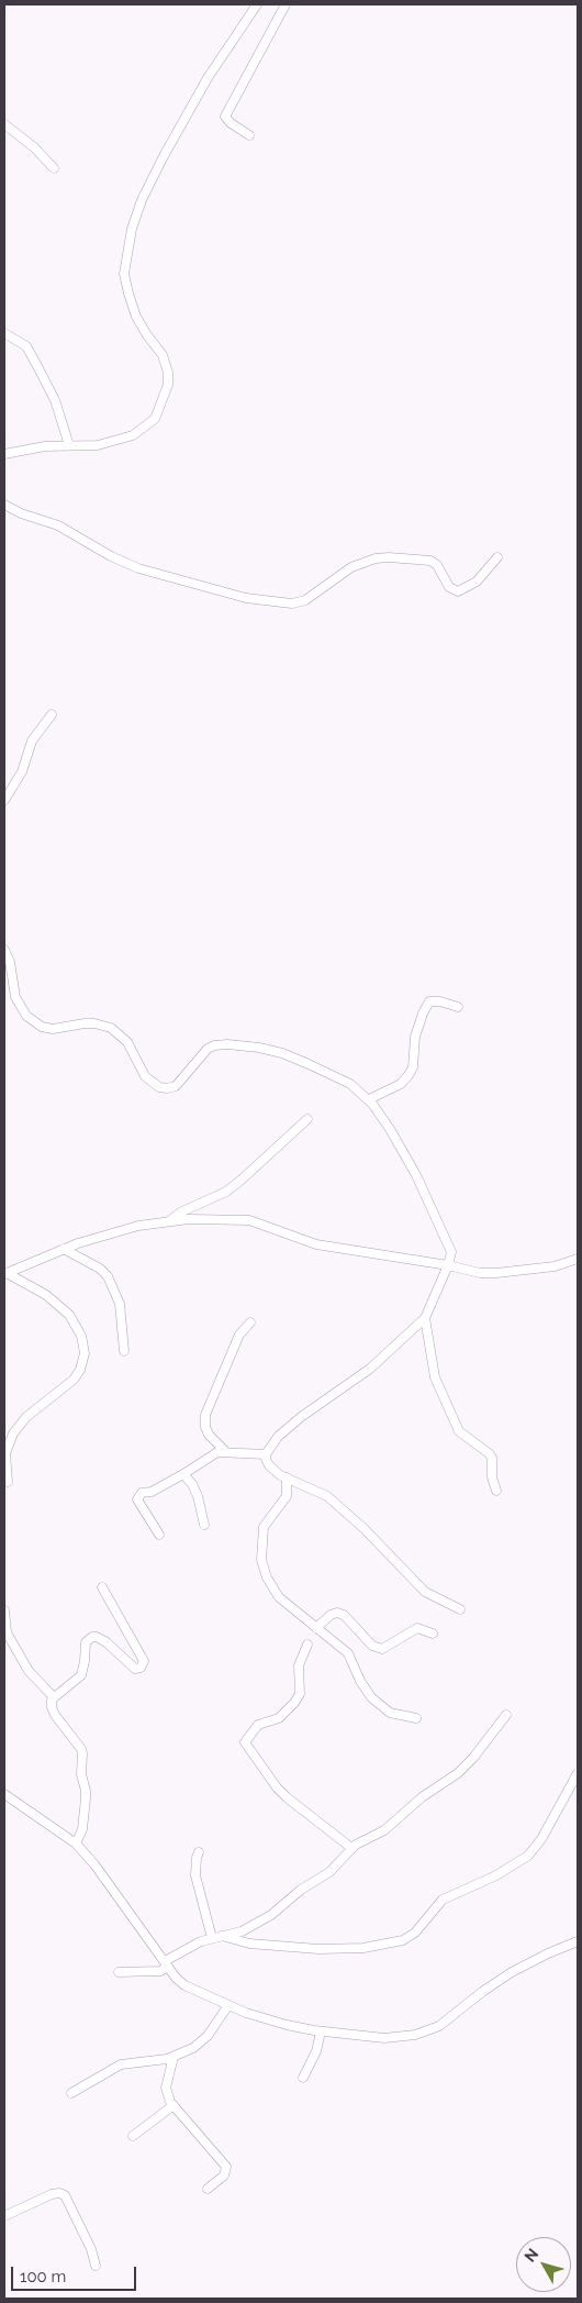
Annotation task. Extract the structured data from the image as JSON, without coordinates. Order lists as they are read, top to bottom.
{
  "scale_bar": "100 m",
  "north": "top left"
}
